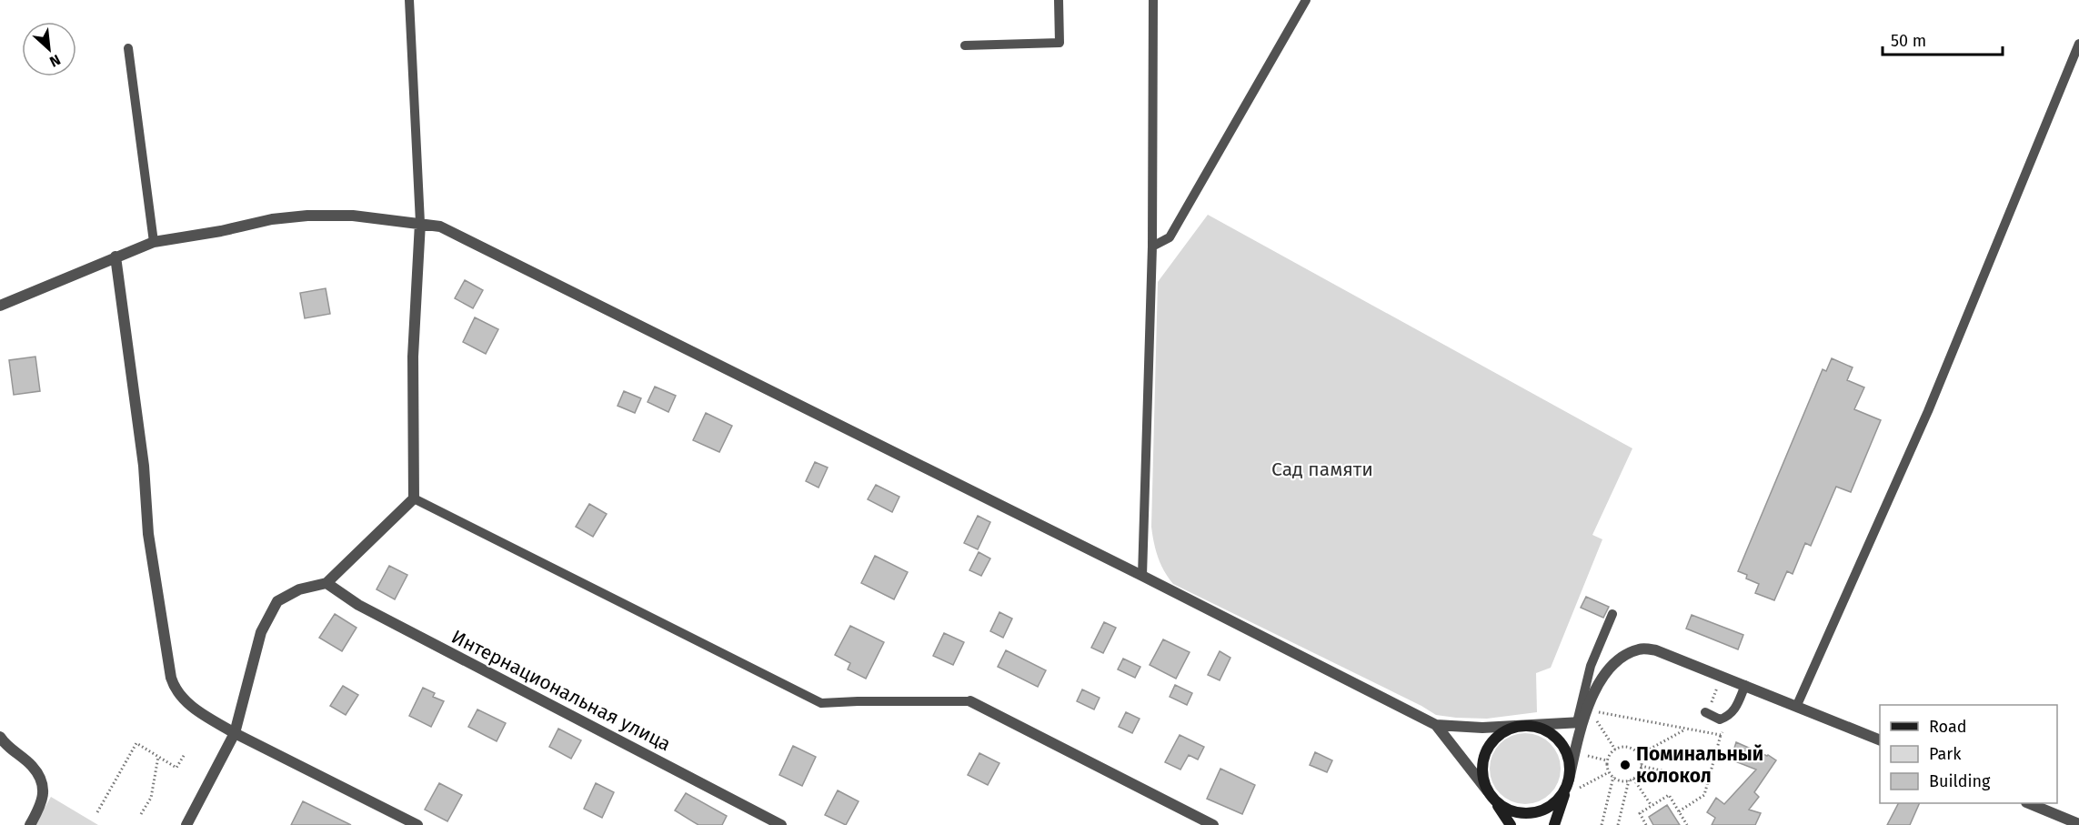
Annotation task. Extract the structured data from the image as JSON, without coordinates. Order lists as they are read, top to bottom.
{
  "streets": {
    "street": ["Интернациональная улица"]
  },
  "parks": ["Сад памяти"],
  "places": ["Поминальный колокол"],
  "legend": ["Road", "Park", "Building"],
  "scale_bar": "50 m",
  "north": "bottom right"
}
